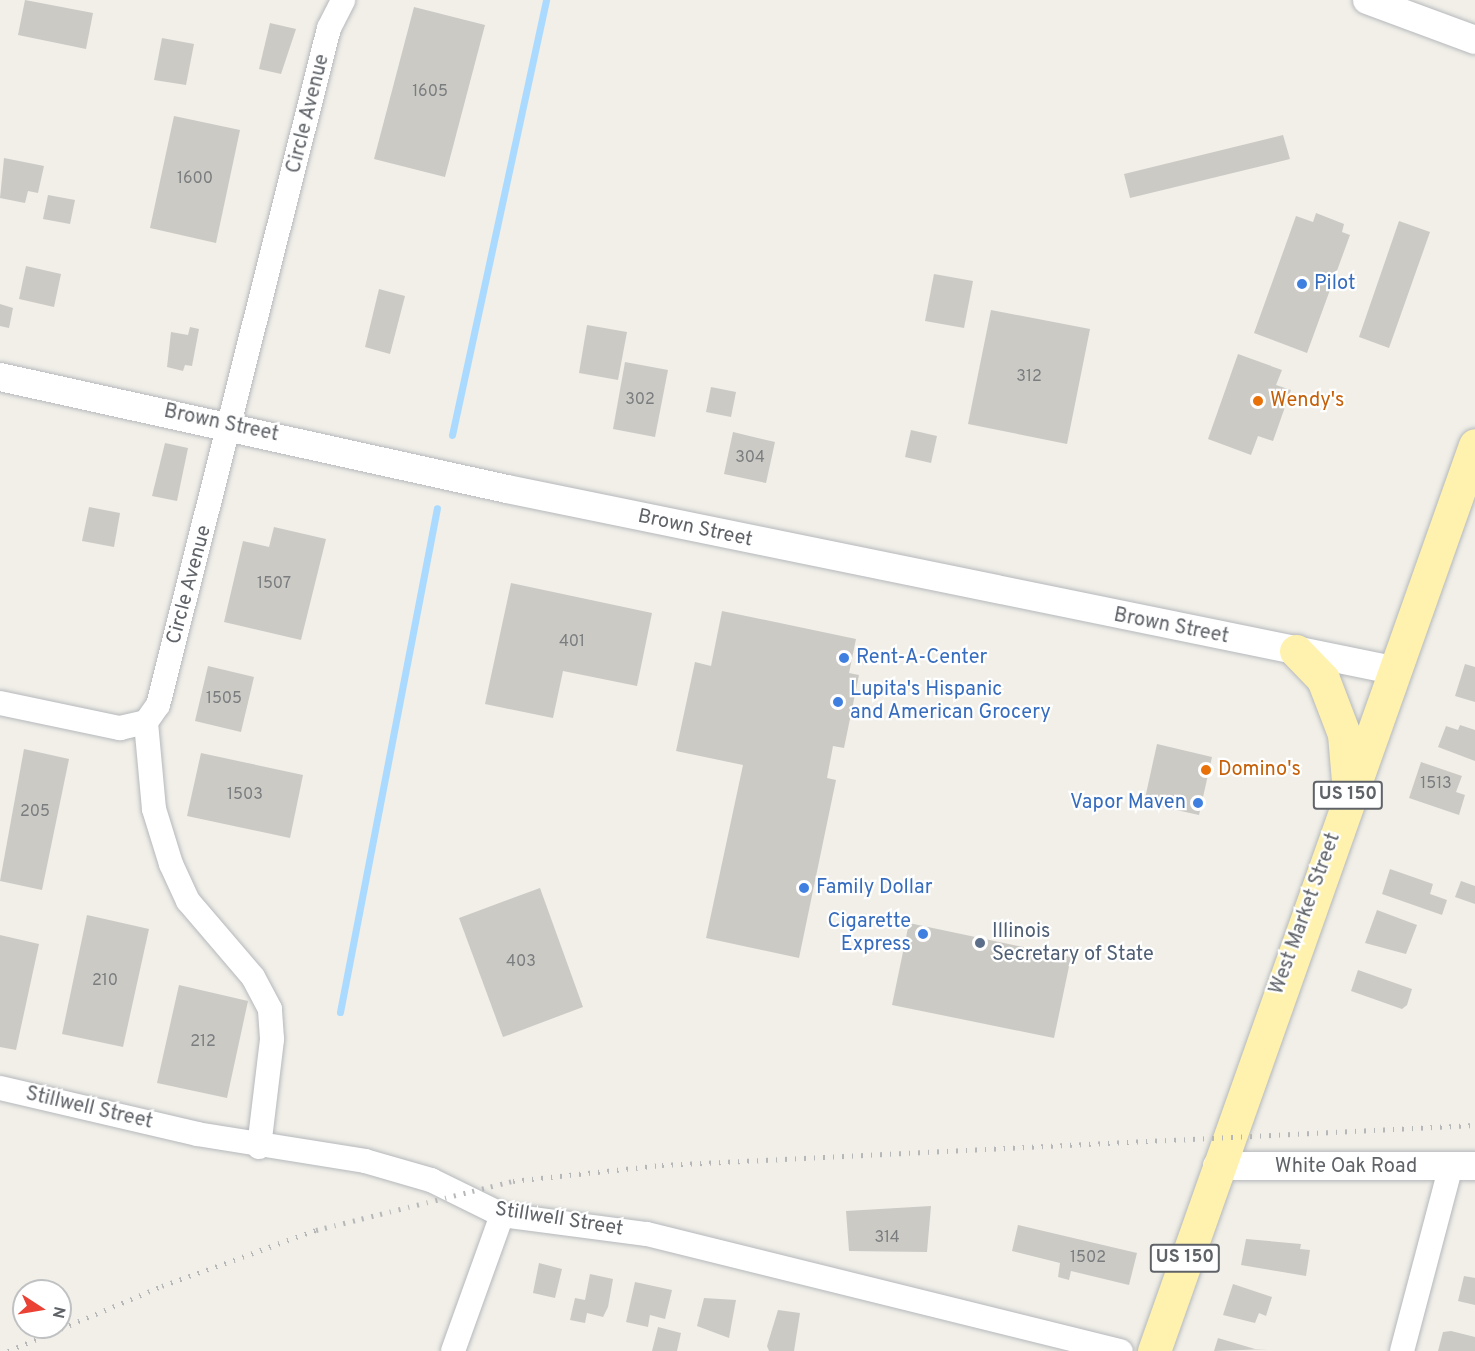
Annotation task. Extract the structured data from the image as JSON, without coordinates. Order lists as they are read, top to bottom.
{
  "streets": {
    "main road": ["US 150", "West Market Street"],
    "street": [
      "Circle Avenue",
      "Brown Street",
      "Stillwell Street",
      "White Oak Road"
    ]
  },
  "crossings": [
    ["Circle Avenue", "Brown Street"],
    ["Brown Street", "West Market Street"],
    ["West Market Street", "White Oak Road"]
  ],
  "places": [
    "Pilot",
    "Wendy's",
    "Rent-A-Center",
    "Lupita's Hispanic and American Grocery",
    "Domino's",
    "Vapor Maven",
    "Family Dollar",
    "Cigarette Express",
    "Illinois Secretary of State"
  ],
  "house_numbers": [
    "1605",
    "1600",
    "312",
    "302",
    "304",
    "1507",
    "401",
    "1505",
    "1513",
    "1503",
    "205",
    "403",
    "210",
    "212",
    "314",
    "1502"
  ],
  "north": "right"
}
